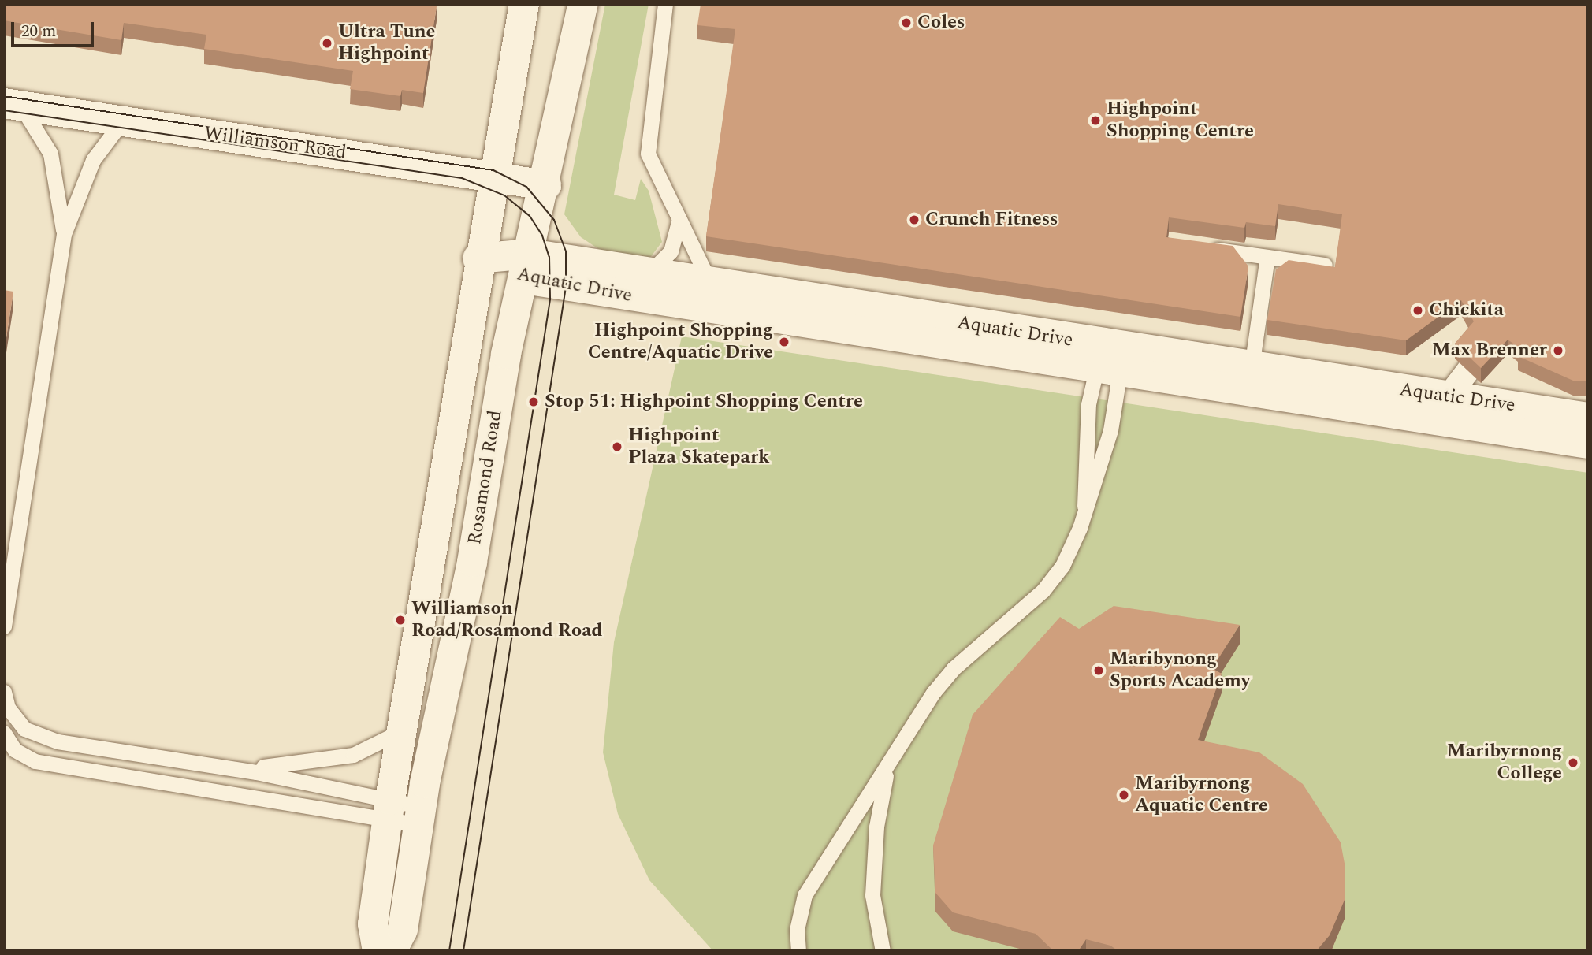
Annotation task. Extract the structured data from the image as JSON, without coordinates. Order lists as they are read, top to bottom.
{
  "streets": {
    "street": ["Williamson Road", "Aquatic Drive", "Rosamond Road"]
  },
  "crossings": [
    ["Williamson Road", "Rosamond Road"],
    ["Aquatic Drive", "Rosamond Road"]
  ],
  "places": [
    "Coles",
    "Ultra Tune Highpoint",
    "Highpoint Shopping Centre",
    "Crunch Fitness",
    "Chickita",
    "Highpoint Shopping Centre/Aquatic Drive",
    "Max Brenner",
    "Stop 51: Highpoint Shopping Centre",
    "Highpoint Plaza Skatepark",
    "Williamson Road/Rosamond Road",
    "Maribynong Sports Academy",
    "Maribyrnong College",
    "Maribyrnong Aquatic Centre"
  ],
  "scale_bar": "20 m"
}
